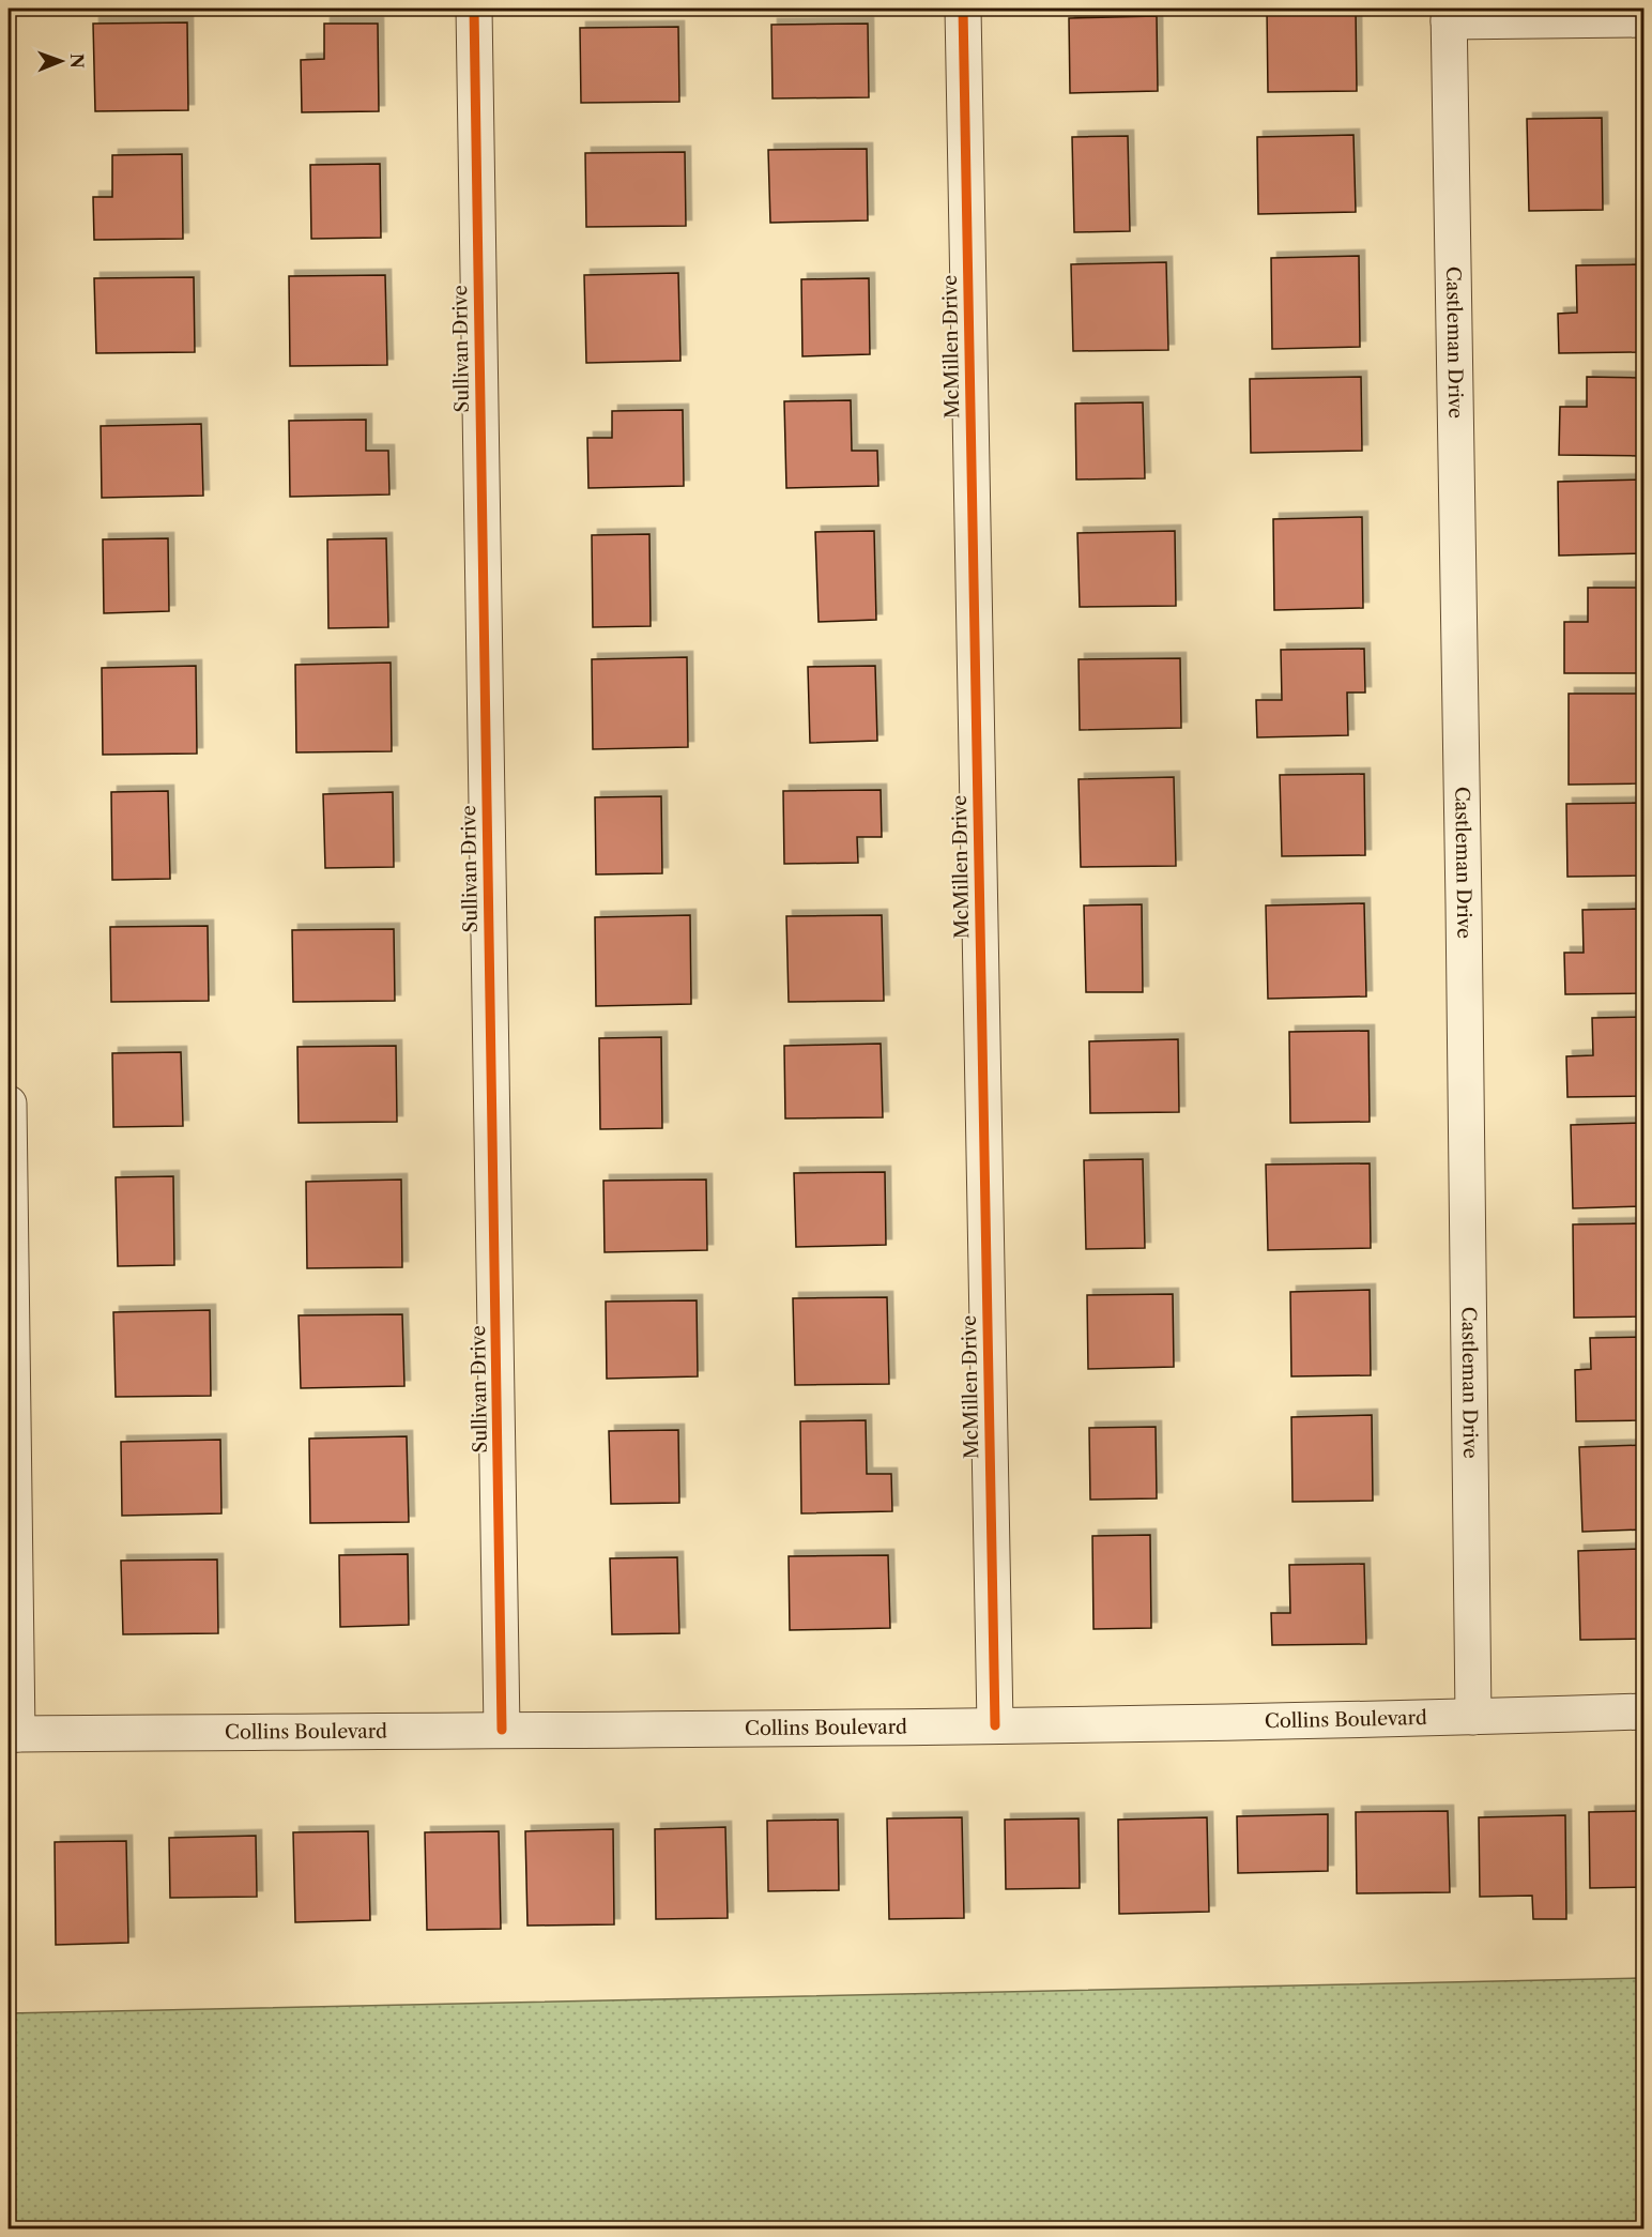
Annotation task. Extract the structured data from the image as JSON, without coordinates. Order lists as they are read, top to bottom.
{
  "streets": {
    "street": [
      "Castleman Drive",
      "McMillen Drive",
      "Sullivan Drive",
      "Collins Boulevard"
    ]
  },
  "crossings": [
    ["Castleman Drive", "Collins Boulevard"],
    ["McMillen Drive", "Collins Boulevard"],
    ["Sullivan Drive", "Collins Boulevard"]
  ],
  "north": "right"
}
